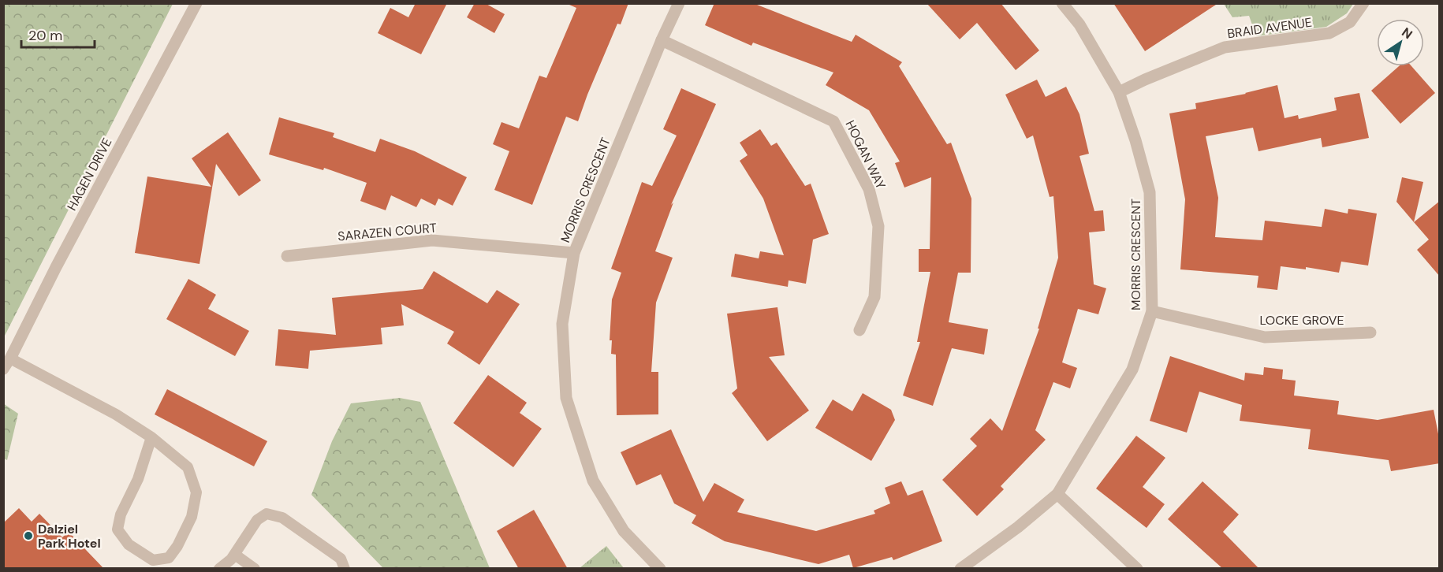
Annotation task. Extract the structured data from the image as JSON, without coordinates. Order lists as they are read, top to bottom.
{
  "streets": {
    "street": [
      "BRAID AVENUE",
      "HOGAN WAY",
      "HAGEN DRIVE",
      "MORRIS CRESCENT",
      "SARAZEN COURT",
      "LOCKE GROVE"
    ]
  },
  "crossings": [
    ["BRAID AVENUE", "MORRIS CRESCENT"],
    ["HOGAN WAY", "MORRIS CRESCENT"],
    ["MORRIS CRESCENT", "SARAZEN COURT"],
    ["MORRIS CRESCENT", "LOCKE GROVE"]
  ],
  "places": ["Dalziel Park Hotel"],
  "scale_bar": "20 m",
  "north": "top right"
}
